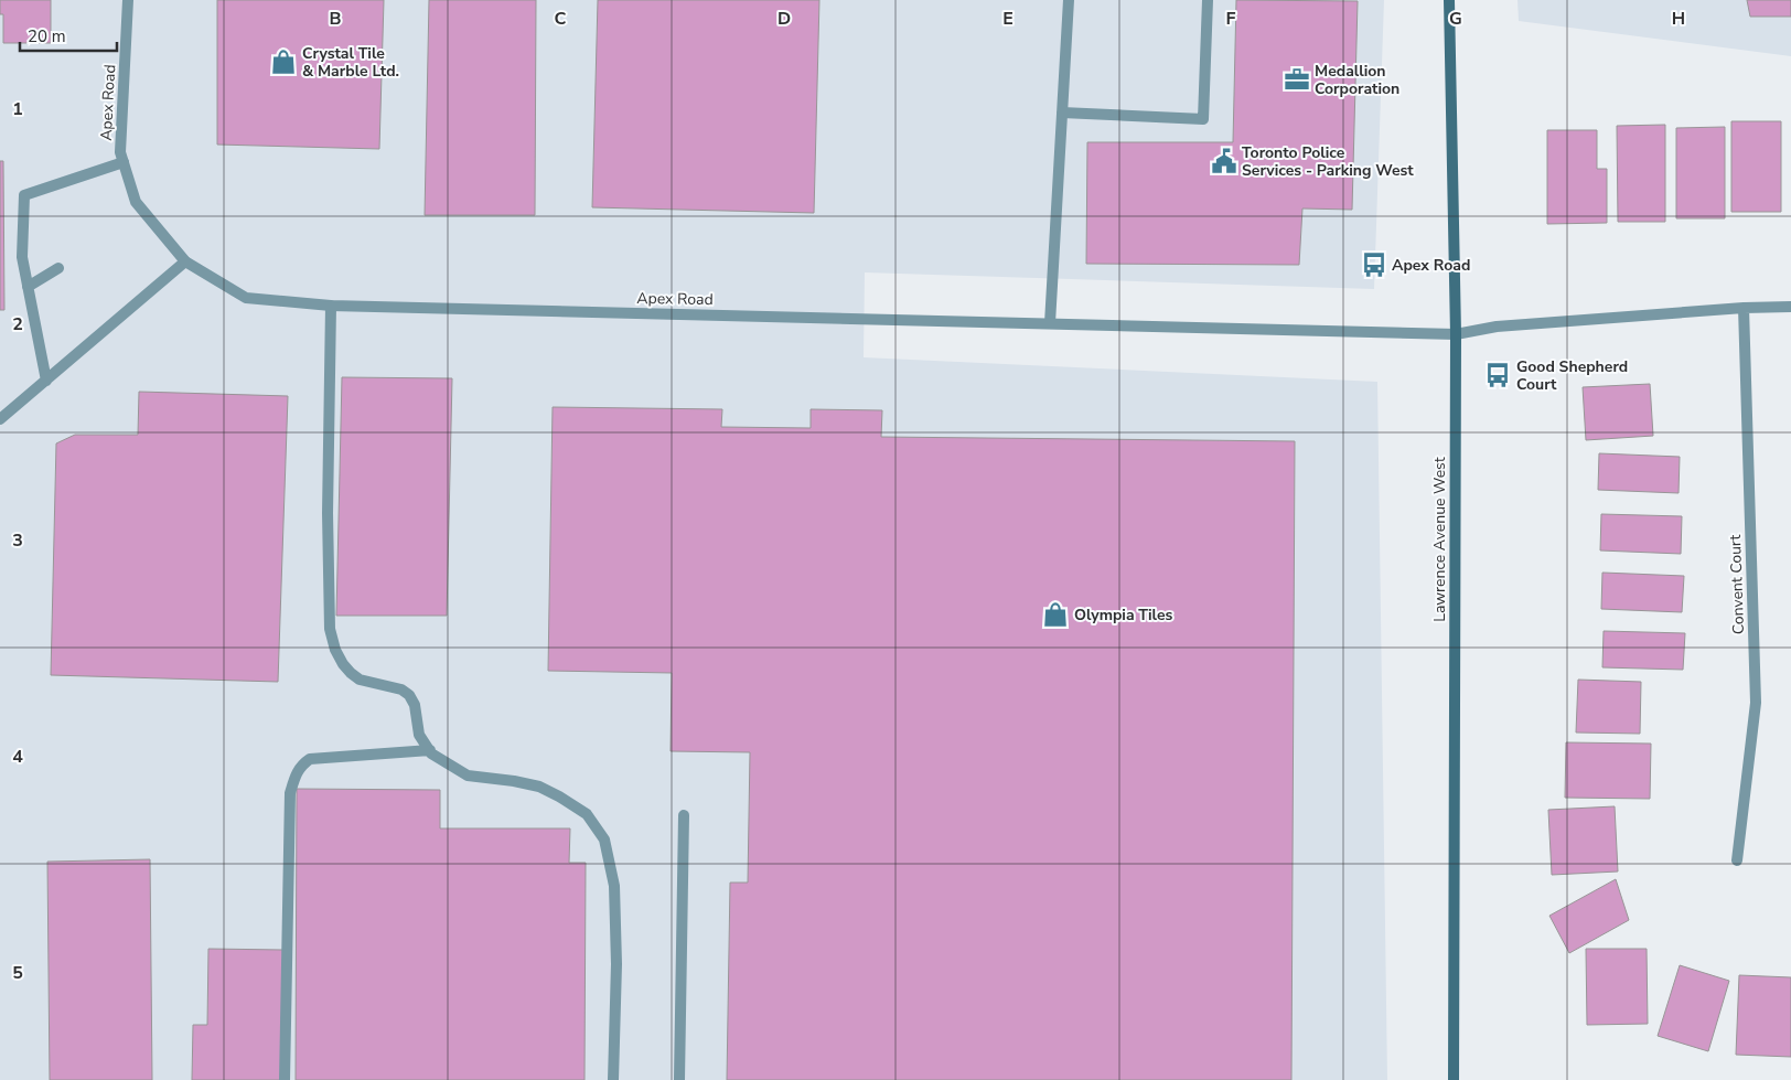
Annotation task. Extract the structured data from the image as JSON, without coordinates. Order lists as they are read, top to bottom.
{
  "streets": {
    "main road": ["Lawrence Avenue West"],
    "street": ["Apex Road", "Convent Court"]
  },
  "crossings": [
    ["Apex Road", "Lawrence Avenue West"]
  ],
  "places": {
    "shop": ["Crystal Tile & Marble Ltd.", "Olympia Tiles"],
    "office": ["Medallion Corporation"],
    "public building": ["Toronto Police Services - Parking West"],
    "bus stop": ["Apex Road", "Good Shepherd Court"]
  },
  "scale_bar": "20 m",
  "grid": {
    "columns": [
      "B",
      "C",
      "D",
      "E",
      "F",
      "G",
      "H"
    ],
    "rows": [
      "1",
      "2",
      "3",
      "4",
      "5"
    ]
  }
}
